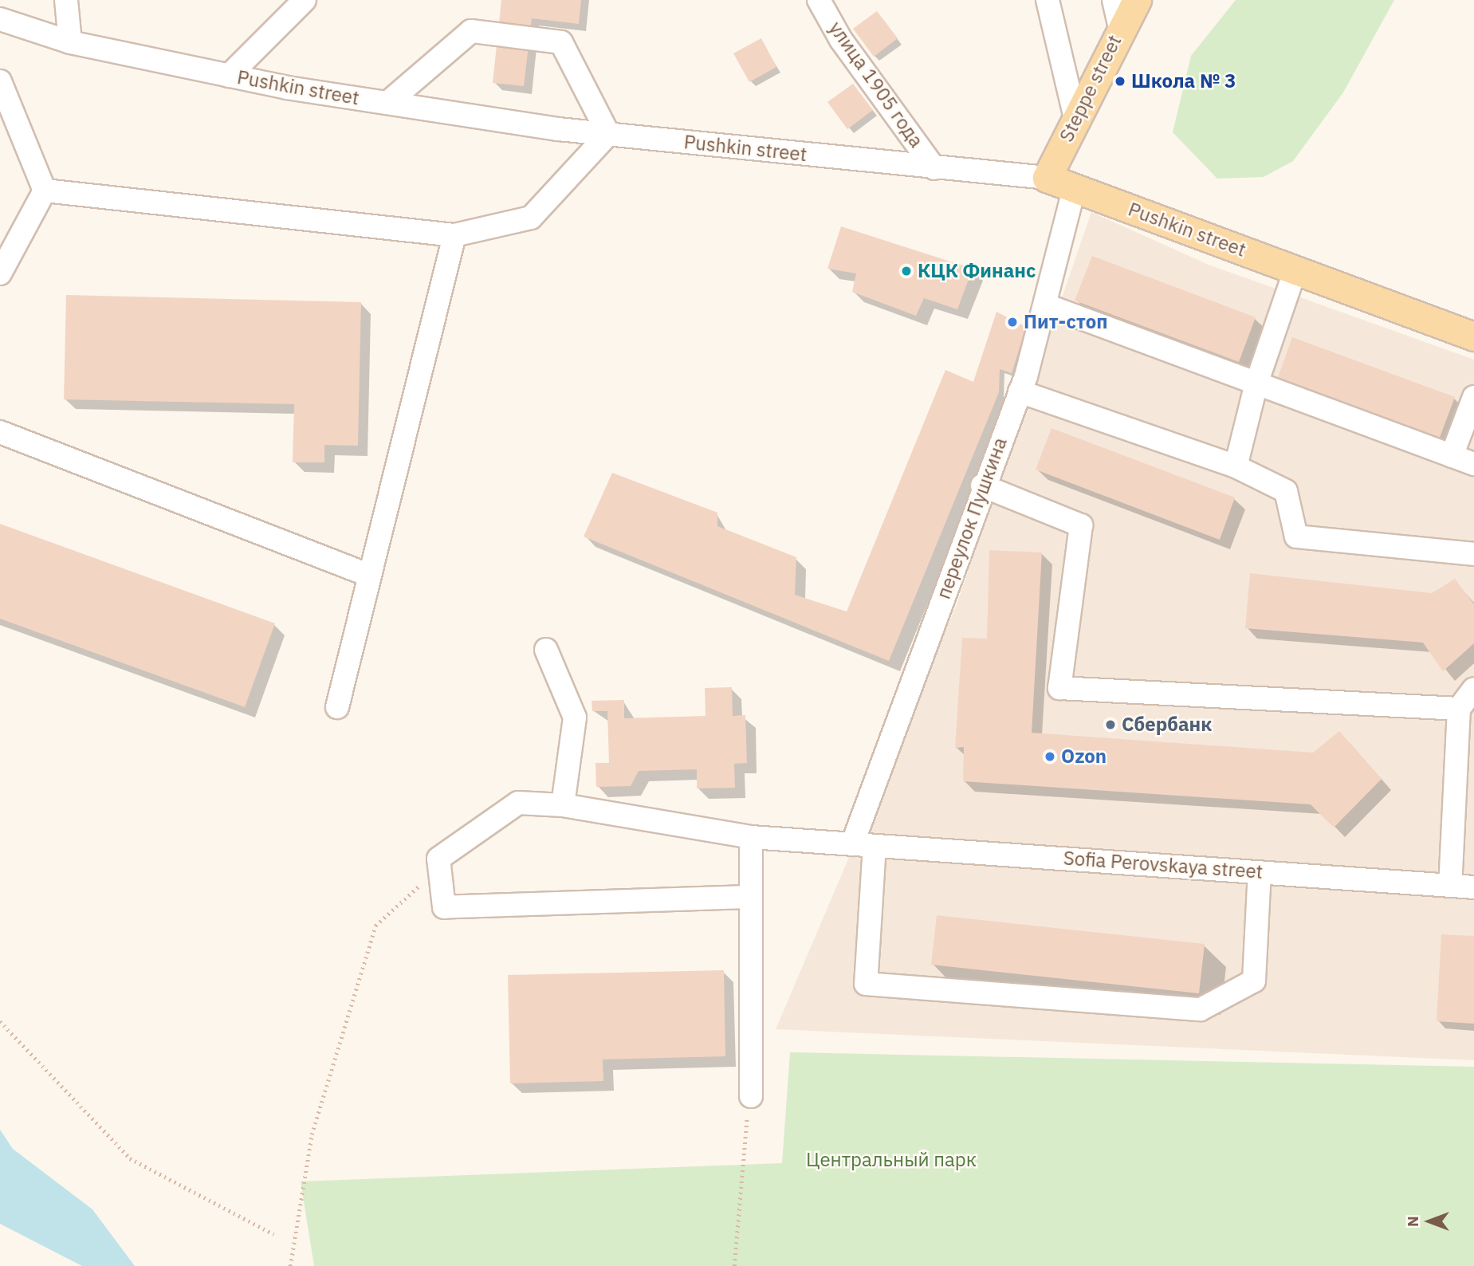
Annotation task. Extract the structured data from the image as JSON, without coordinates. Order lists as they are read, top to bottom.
{
  "streets": {
    "main road": ["Pushkin street", "Steppe street"],
    "street": ["улица 1905 года", "переулок Пушкина", "Sofia Perovskaya street"]
  },
  "crossings": [
    ["улица 1905 года", "Pushkin street"],
    ["Pushkin street", "Steppe street"],
    ["Pushkin street", "переулок Пушкина"],
    ["переулок Пушкина", "Sofia Perovskaya street"]
  ],
  "parks": ["Центральный парк"],
  "places": [
    "Школа № 3",
    "КЦК Финанс",
    "Пит-стоп",
    "Сбербанк",
    "Ozon"
  ],
  "north": "left"
}
